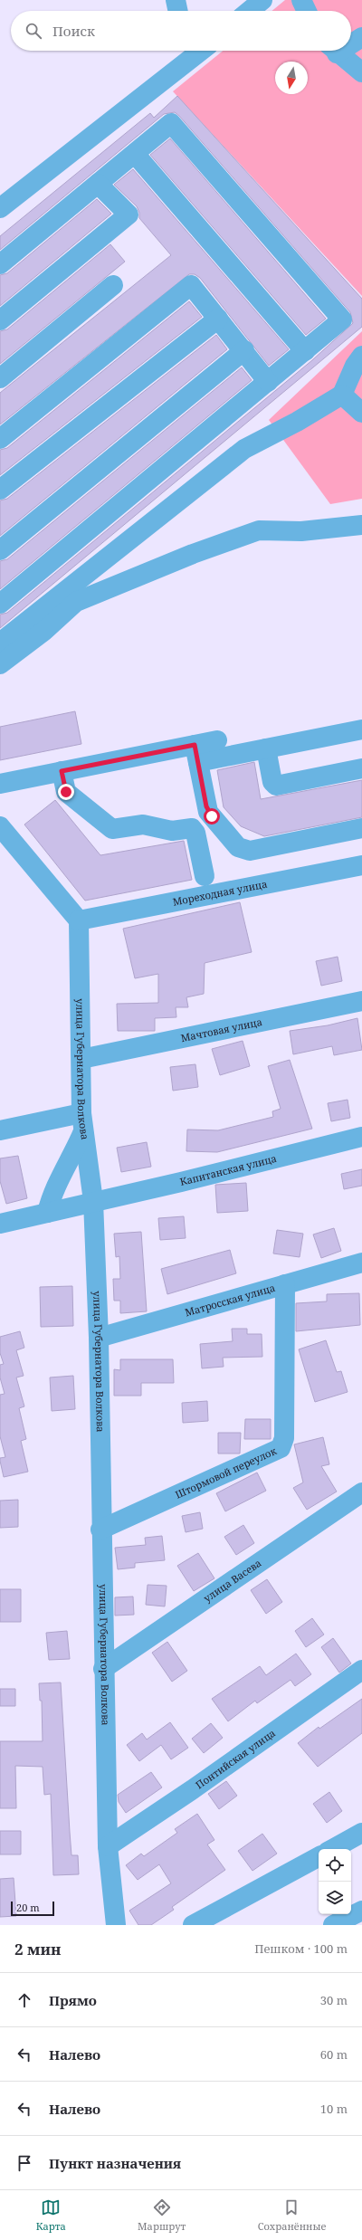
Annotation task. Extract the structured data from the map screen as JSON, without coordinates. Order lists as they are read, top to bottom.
{
  "streets": {
    "street": [
      "Мореходная улица",
      "Мачтовая улица",
      "улица Губернатора Волкова",
      "Капитанская улица",
      "Матросская улица",
      "Штормовой переулок",
      "улица Васева",
      "Понтийская улица"
    ]
  },
  "crossings": [
    ["Мореходная улица", "улица Губернатора Волкова"],
    ["Мачтовая улица", "улица Губернатора Волкова"],
    ["улица Губернатора Волкова", "Капитанская улица"],
    ["улица Губернатора Волкова", "Матросская улица"],
    ["улица Губернатора Волкова", "Штормовой переулок"],
    ["улица Губернатора Волкова", "улица Васева"],
    ["улица Губернатора Волкова", "Понтийская улица"],
    ["Матросская улица", "Штормовой переулок"]
  ],
  "scale_bar": "20 m",
  "north": "bottom",
  "page": {
    "search": "Поиск",
    "scale": "20 m",
    "heading": ["2 мин", "Пешком · 100 m"],
    "list": [
      ["Прямо", "30 m"],
      ["Налево", "60 m"],
      ["Налево", "10 m"],
      "Пункт назначения"
    ],
    "nav": ["Карта", "Маршрут", "Сохранённые"]
  }
}
